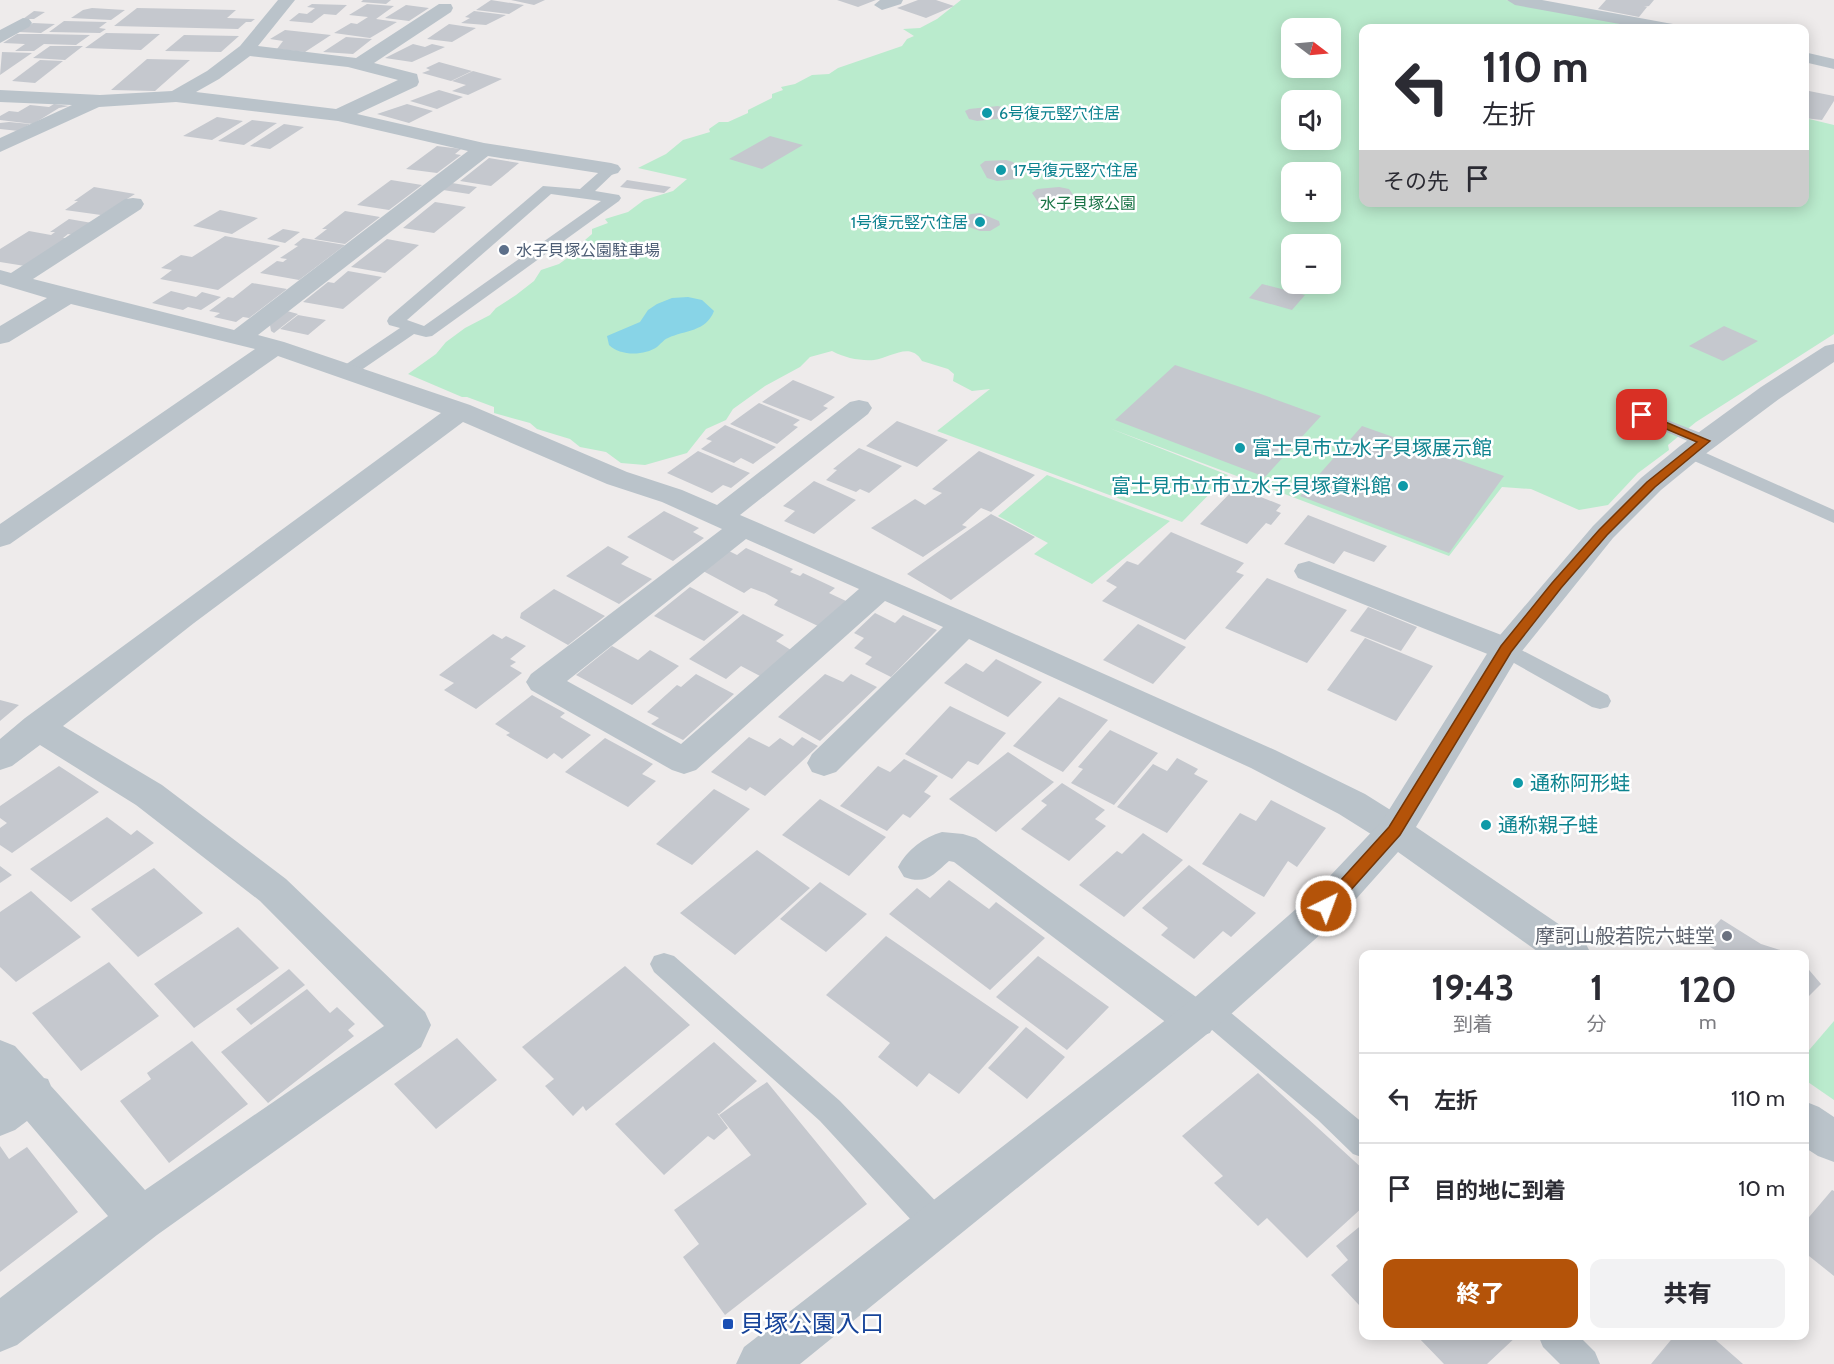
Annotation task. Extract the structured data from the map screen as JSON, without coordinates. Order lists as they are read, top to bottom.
{
  "parks": ["水子貝塚公園"],
  "places": {
    "other": [
      "6号復元竪穴住居",
      "17号復元竪穴住居",
      "1号復元竪穴住居",
      "水子貝塚公園駐車場",
      "富士見市立水子貝塚展示館",
      "富士見市立市立水子貝塚資料館",
      "通称阿形蛙",
      "通称親子蛙",
      "摩訶山般若院六蛙堂"
    ],
    "transit": ["貝塚公園入口"]
  },
  "north": "right",
  "page": {
    "map_buttons": ["+", "−"],
    "turn": ["110 m", "左折"],
    "then": "その先",
    "eta": [
      "19:43",
      "到着",
      "1",
      "分",
      "120",
      "m"
    ],
    "list": [
      {
        "name": "左折",
        "value": "110 m"
      },
      {
        "name": "目的地に到着",
        "value": "10 m"
      }
    ],
    "buttons": ["終了", "共有"]
  }
}
